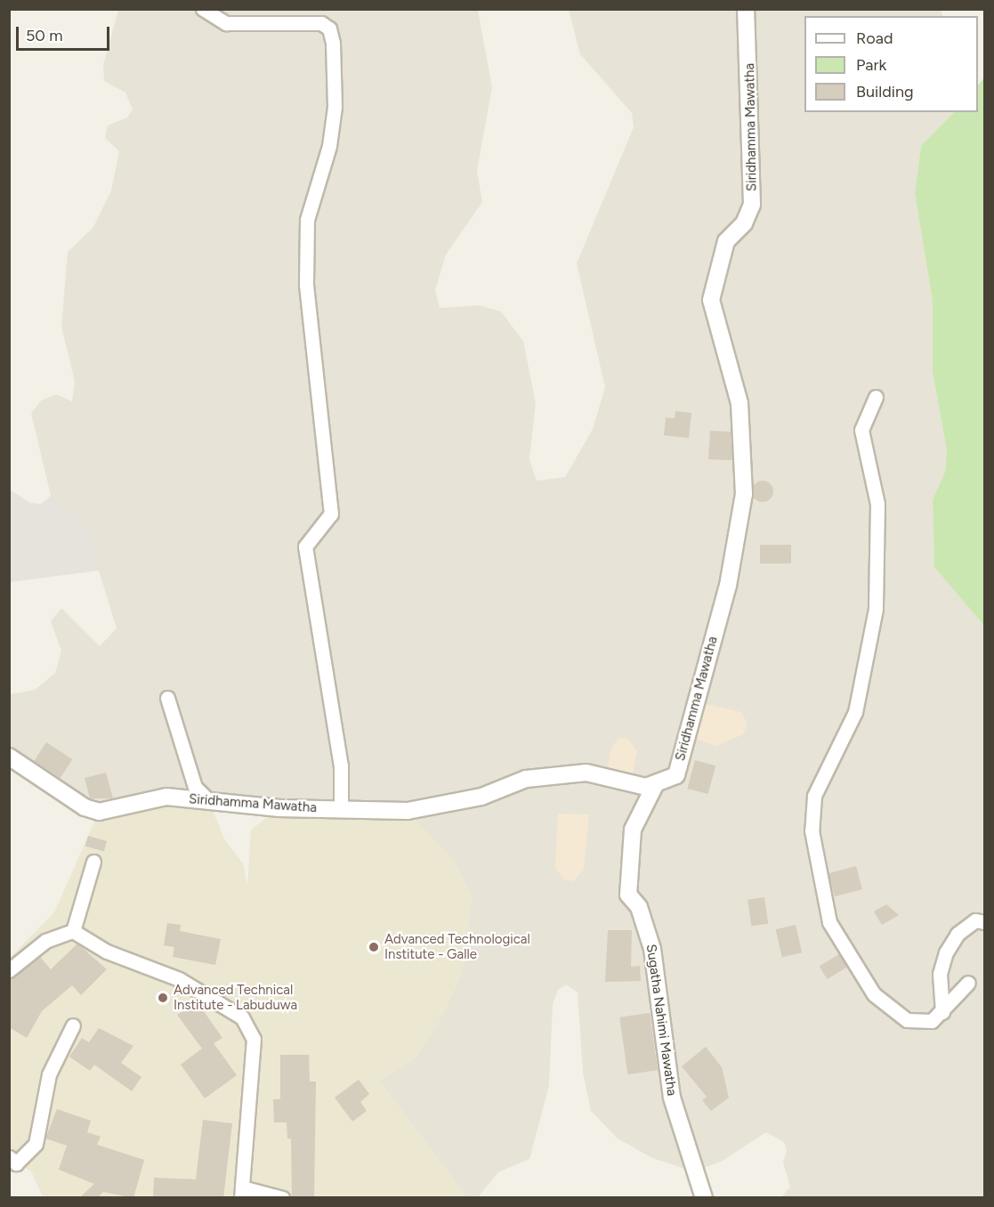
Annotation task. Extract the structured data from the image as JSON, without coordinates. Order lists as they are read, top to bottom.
{
  "streets": {
    "street": ["Siridhamma Mawatha", "Sugatha Nahimi Mawatha"]
  },
  "crossings": [
    ["Siridhamma Mawatha", "Sugatha Nahimi Mawatha"]
  ],
  "places": ["Advanced Technological Institute - Galle", "Advanced Technical Institute - Labuduwa"],
  "legend": ["Road", "Park", "Building"],
  "scale_bar": "50 m"
}
